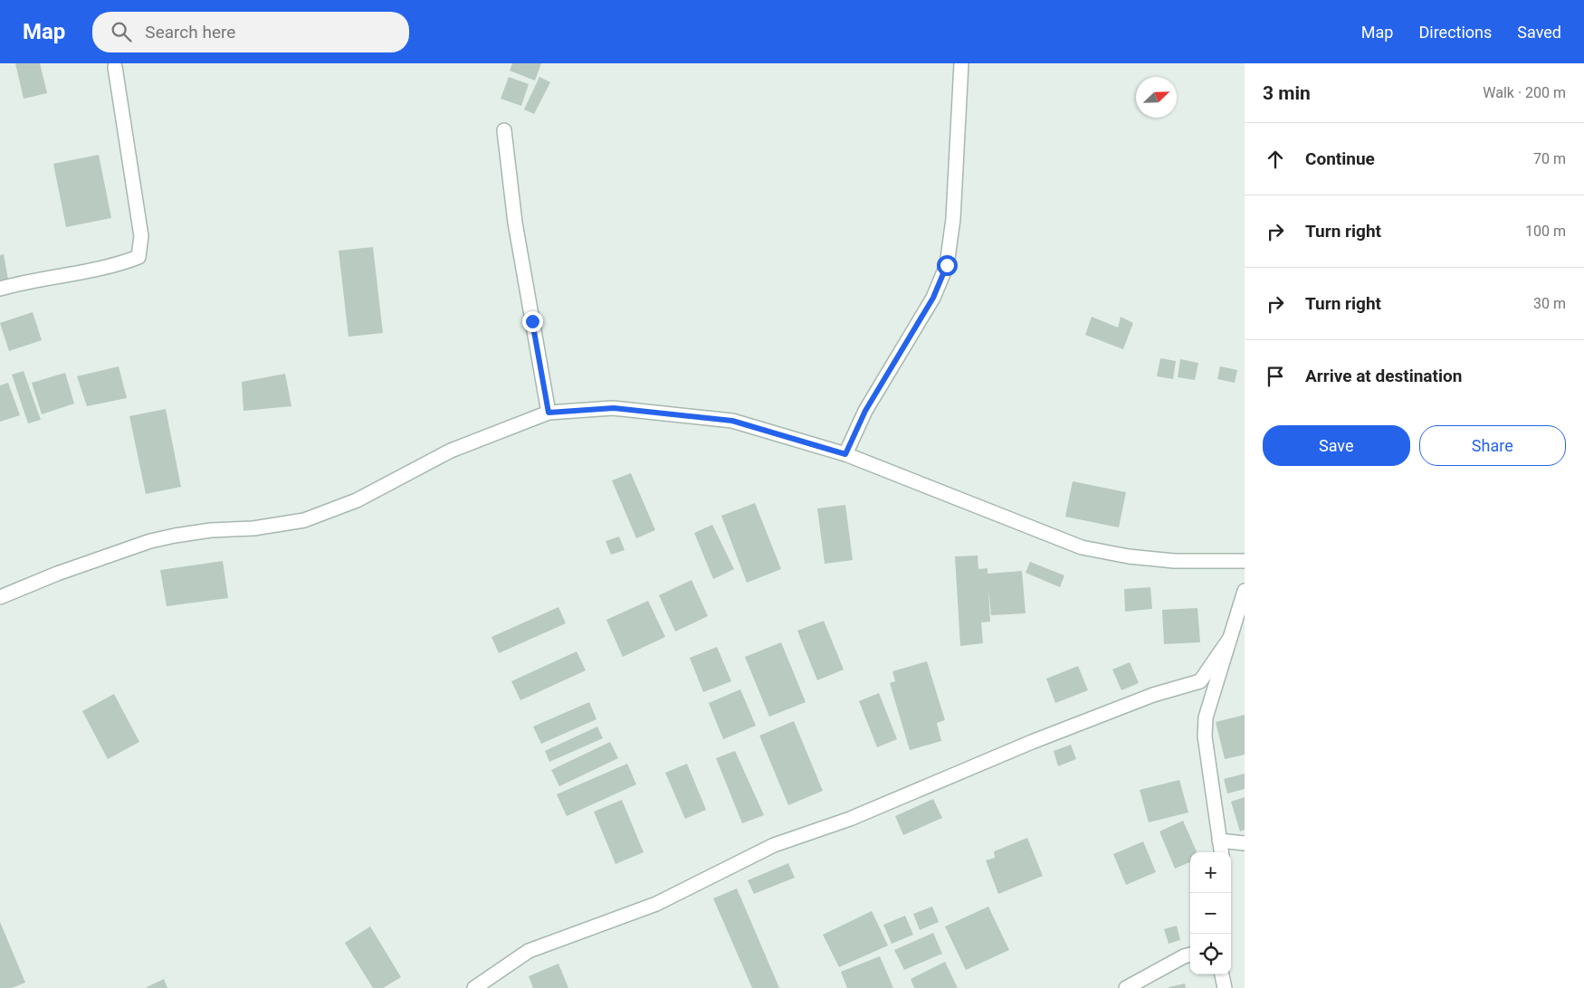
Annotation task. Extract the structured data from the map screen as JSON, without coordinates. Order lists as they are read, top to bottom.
{
  "north": "top right",
  "page": {
    "header": "Map",
    "search": "Search here",
    "nav": ["Map", "Directions", "Saved"],
    "heading": ["3 min", "Walk · 200 m"],
    "list": [
      ["Continue", "70 m"],
      ["Turn right", "100 m"],
      ["Turn right", "30 m"],
      "Arrive at destination"
    ],
    "buttons": ["Save", "Share"],
    "map_buttons": ["+", "−"]
  }
}
